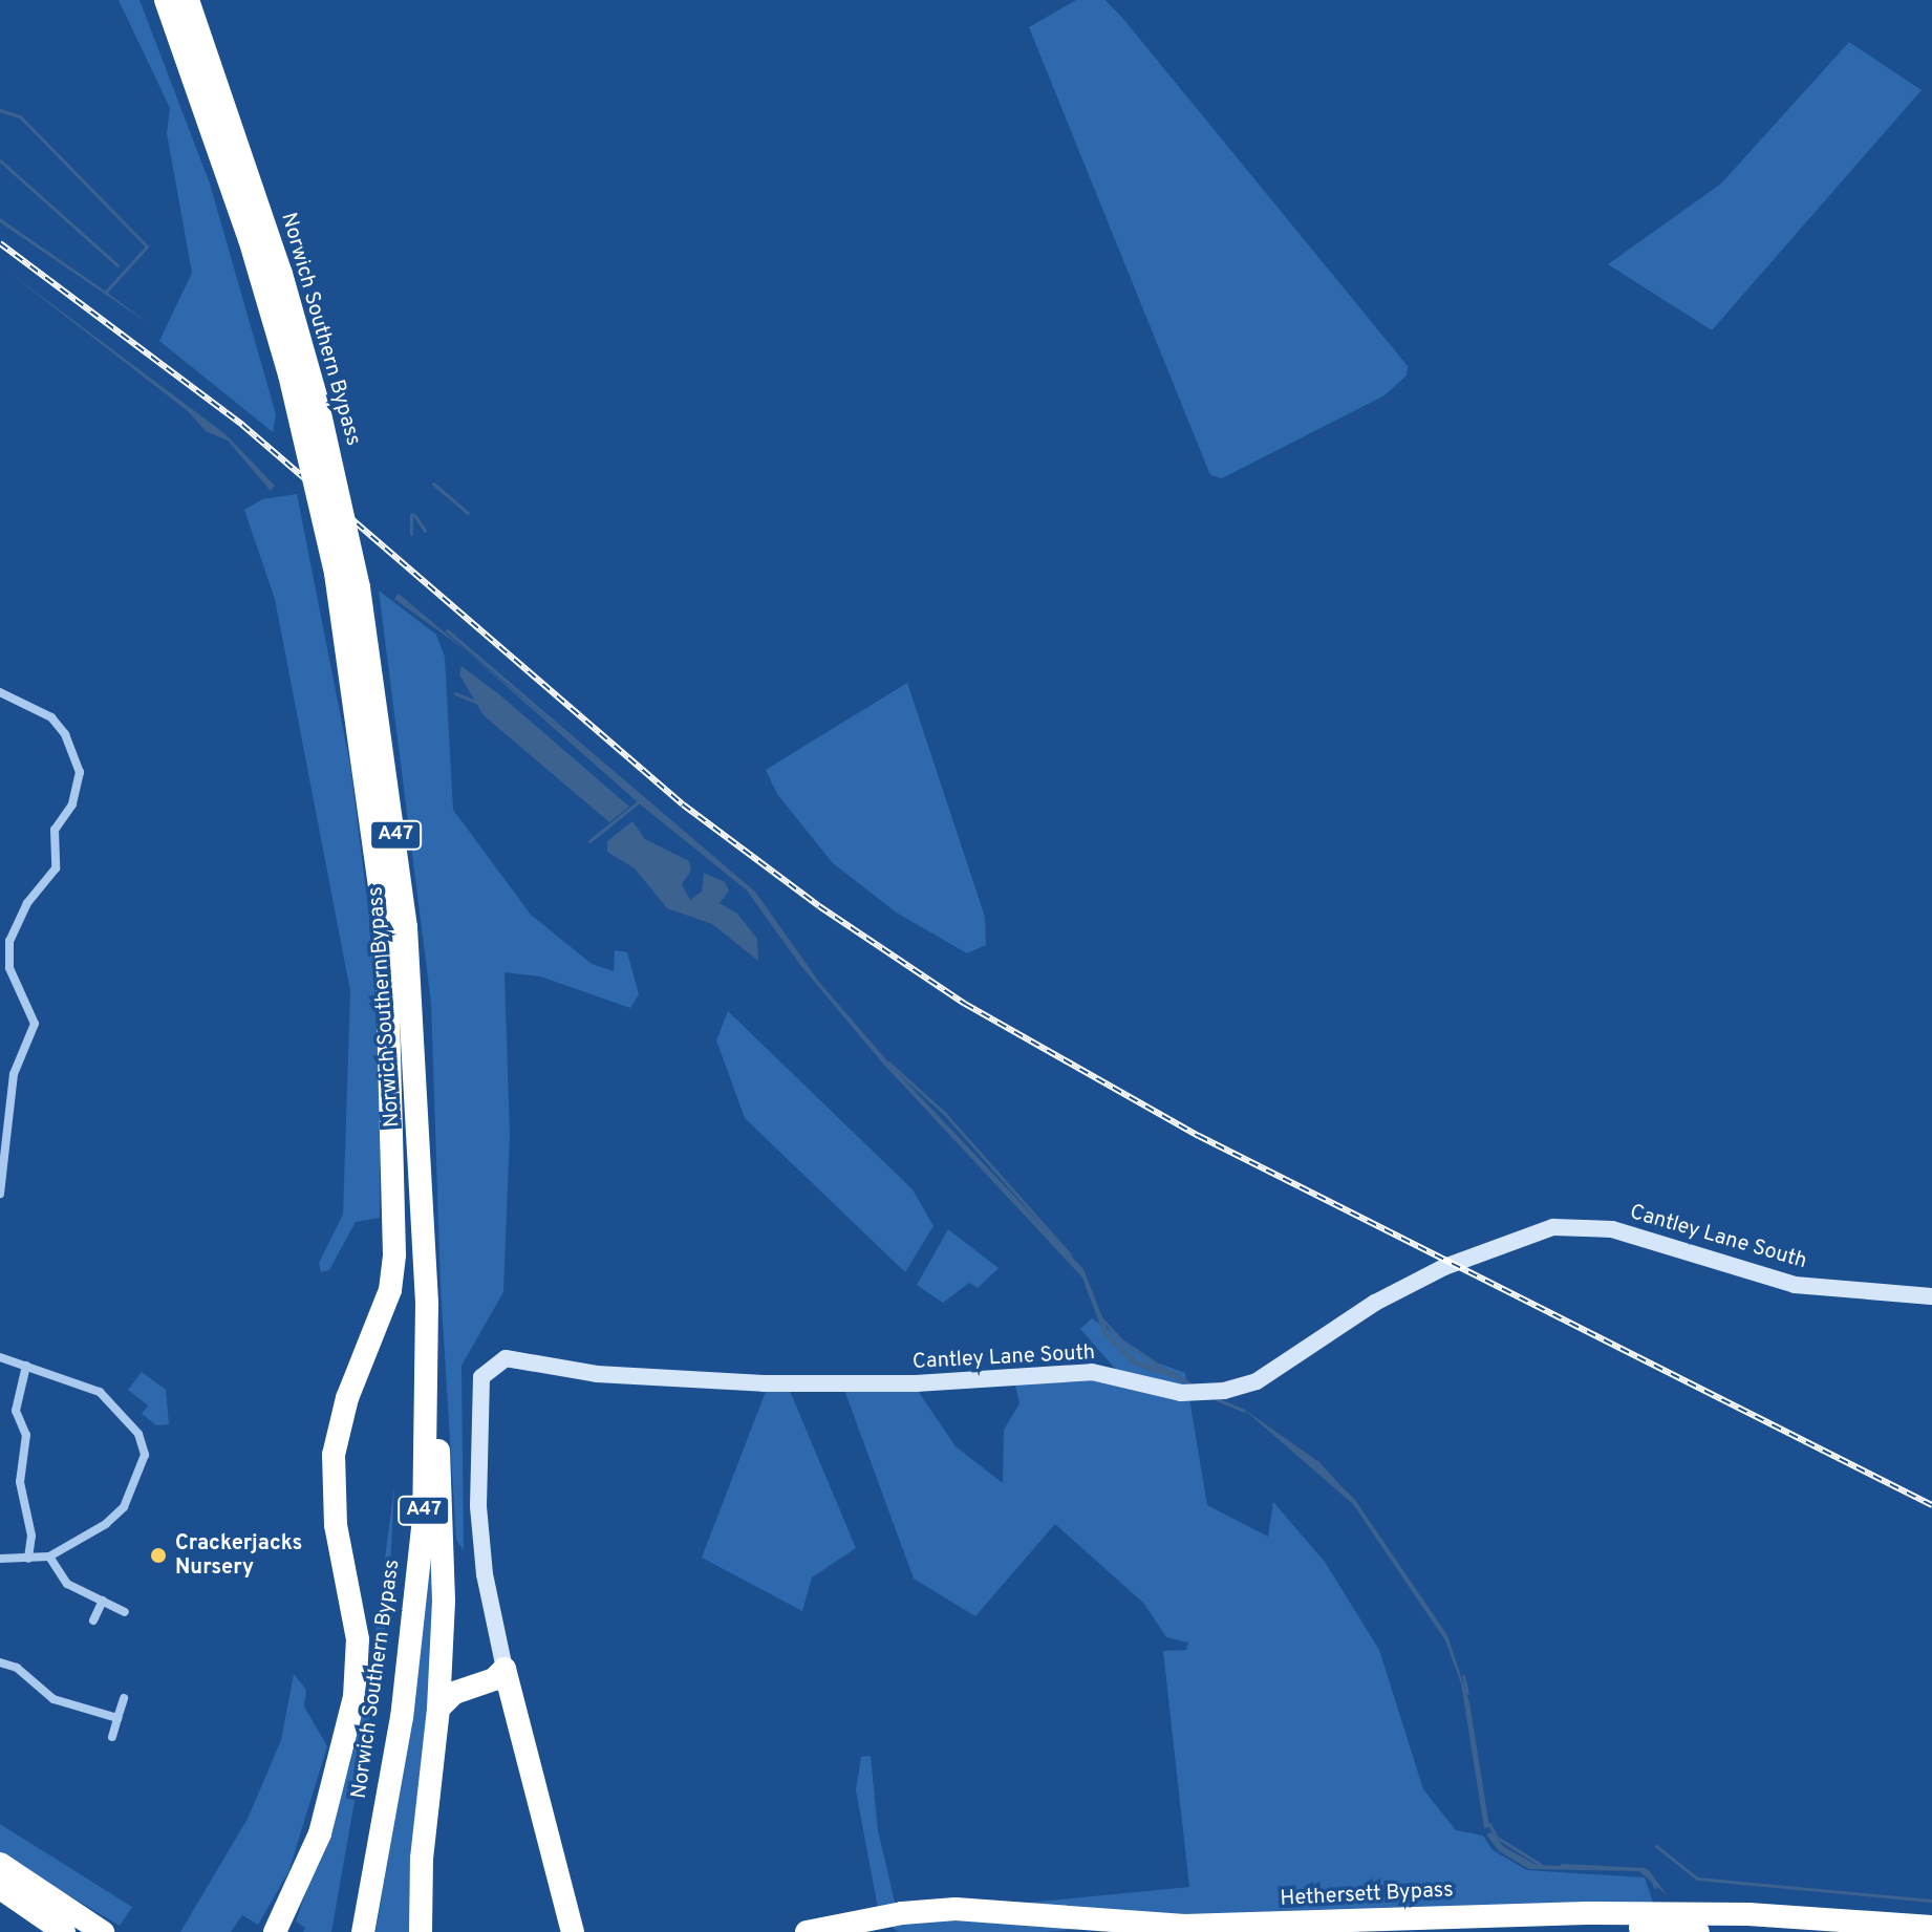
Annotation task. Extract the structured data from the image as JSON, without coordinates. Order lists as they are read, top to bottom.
{
  "streets": {
    "highway": ["Norwich Southern Bypass", "A47", "Hethersett Bypass"],
    "street": ["Cantley Lane South"]
  },
  "crossings": [
    ["Norwich Southern Bypass", "A47"]
  ],
  "places": ["Crackerjacks Nursery"]
}
